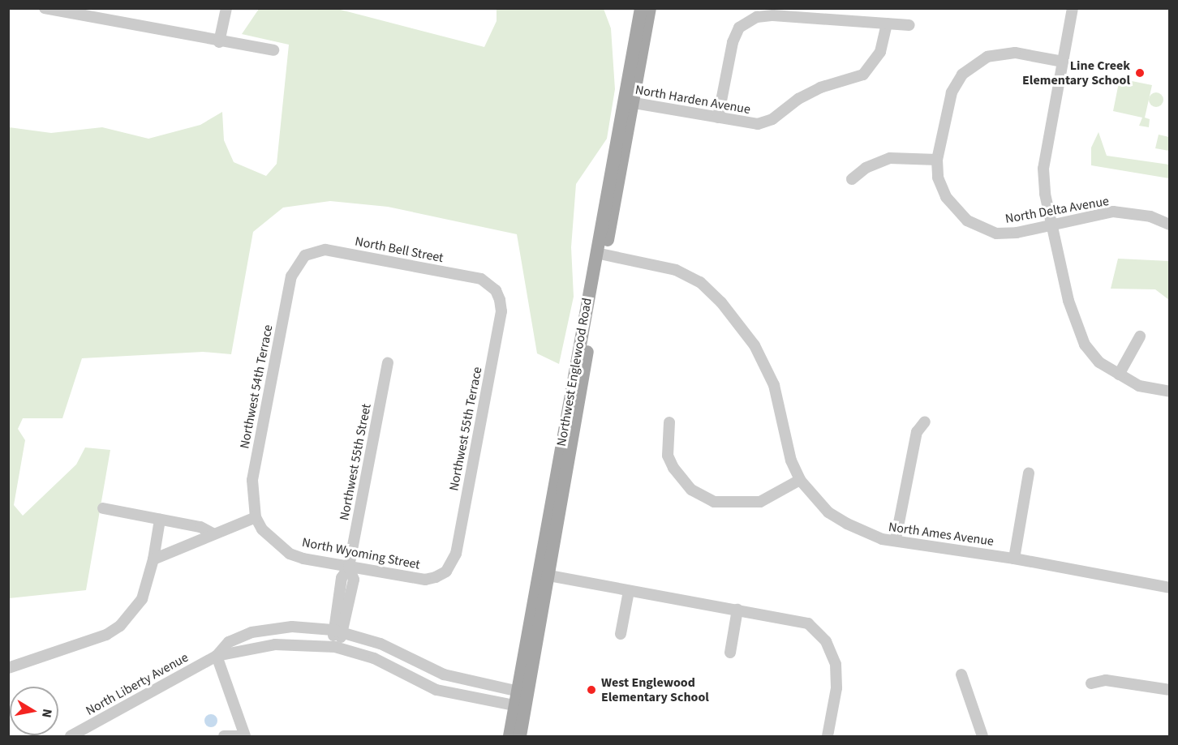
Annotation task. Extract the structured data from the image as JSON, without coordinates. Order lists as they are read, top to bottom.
{
  "streets": {
    "main road": ["Northwest Englewood Road"],
    "street": [
      "North Harden Avenue",
      "North Delta Avenue",
      "North Bell Street",
      "Northwest 54th Terrace",
      "Northwest 55th Terrace",
      "Northwest 55th Street",
      "North Ames Avenue",
      "North Wyoming Street",
      "North Liberty Avenue"
    ]
  },
  "crossings": [
    ["North Harden Avenue", "Northwest Englewood Road"],
    ["North Bell Street", "Northwest 54th Terrace"],
    ["North Bell Street", "Northwest 55th Terrace"],
    ["Northwest Englewood Road", "North Ames Avenue"],
    ["Northwest Englewood Road", "North Liberty Avenue"],
    ["Northwest 54th Terrace", "North Wyoming Street"],
    ["Northwest 55th Terrace", "North Wyoming Street"],
    ["Northwest 55th Street", "North Wyoming Street"],
    ["Northwest 55th Street", "North Liberty Avenue"]
  ],
  "places": ["Line Creek Elementary School", "West Englewood Elementary School"],
  "north": "right"
}
